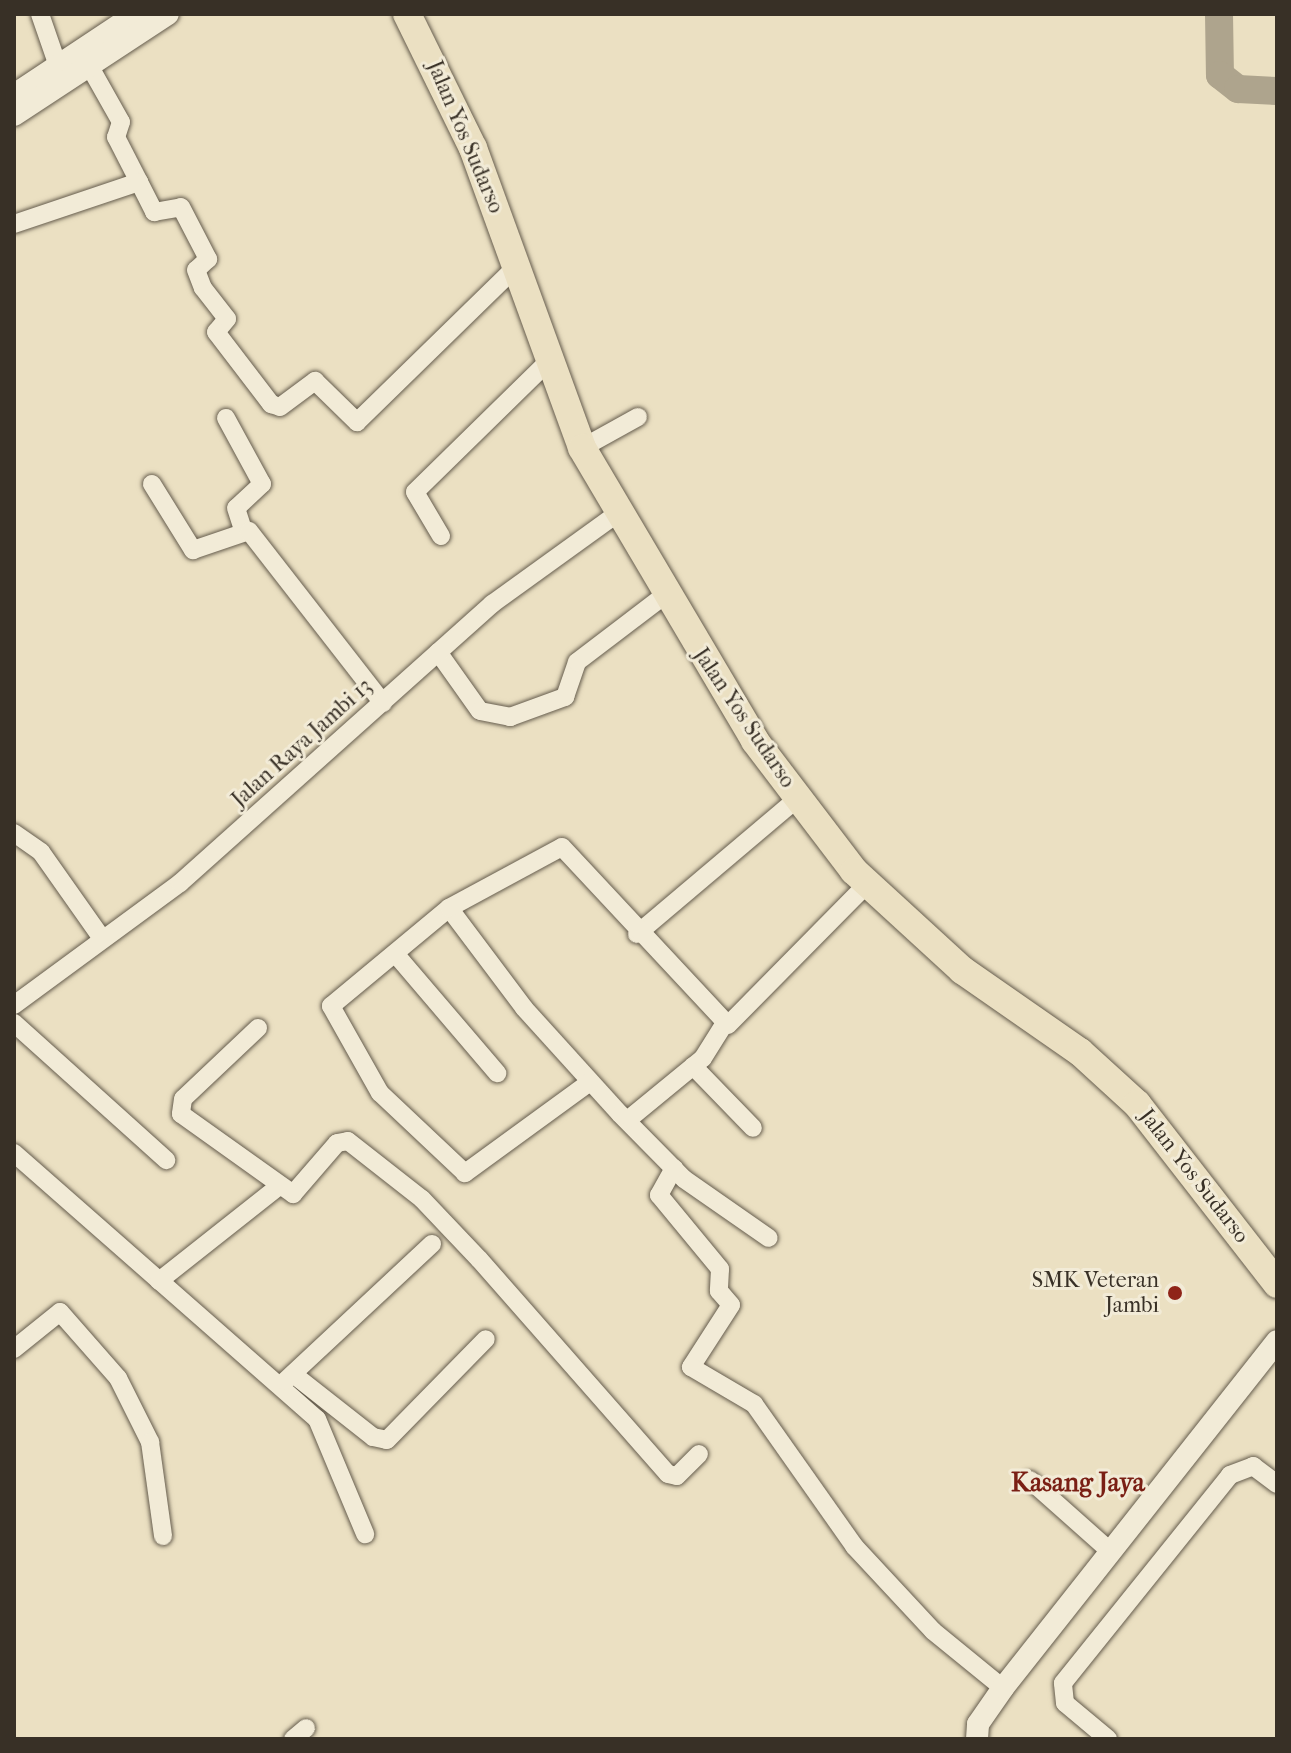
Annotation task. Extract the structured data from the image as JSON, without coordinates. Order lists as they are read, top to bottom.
{
  "streets": {
    "highway": ["Jalan Yos Sudarso"],
    "street": ["Jalan Raya Jambi 13"]
  },
  "crossings": [
    ["Jalan Yos Sudarso", "Jalan Raya Jambi 13"]
  ],
  "districts": ["Kasang Jaya"],
  "places": ["SMK Veteran Jambi"]
}
